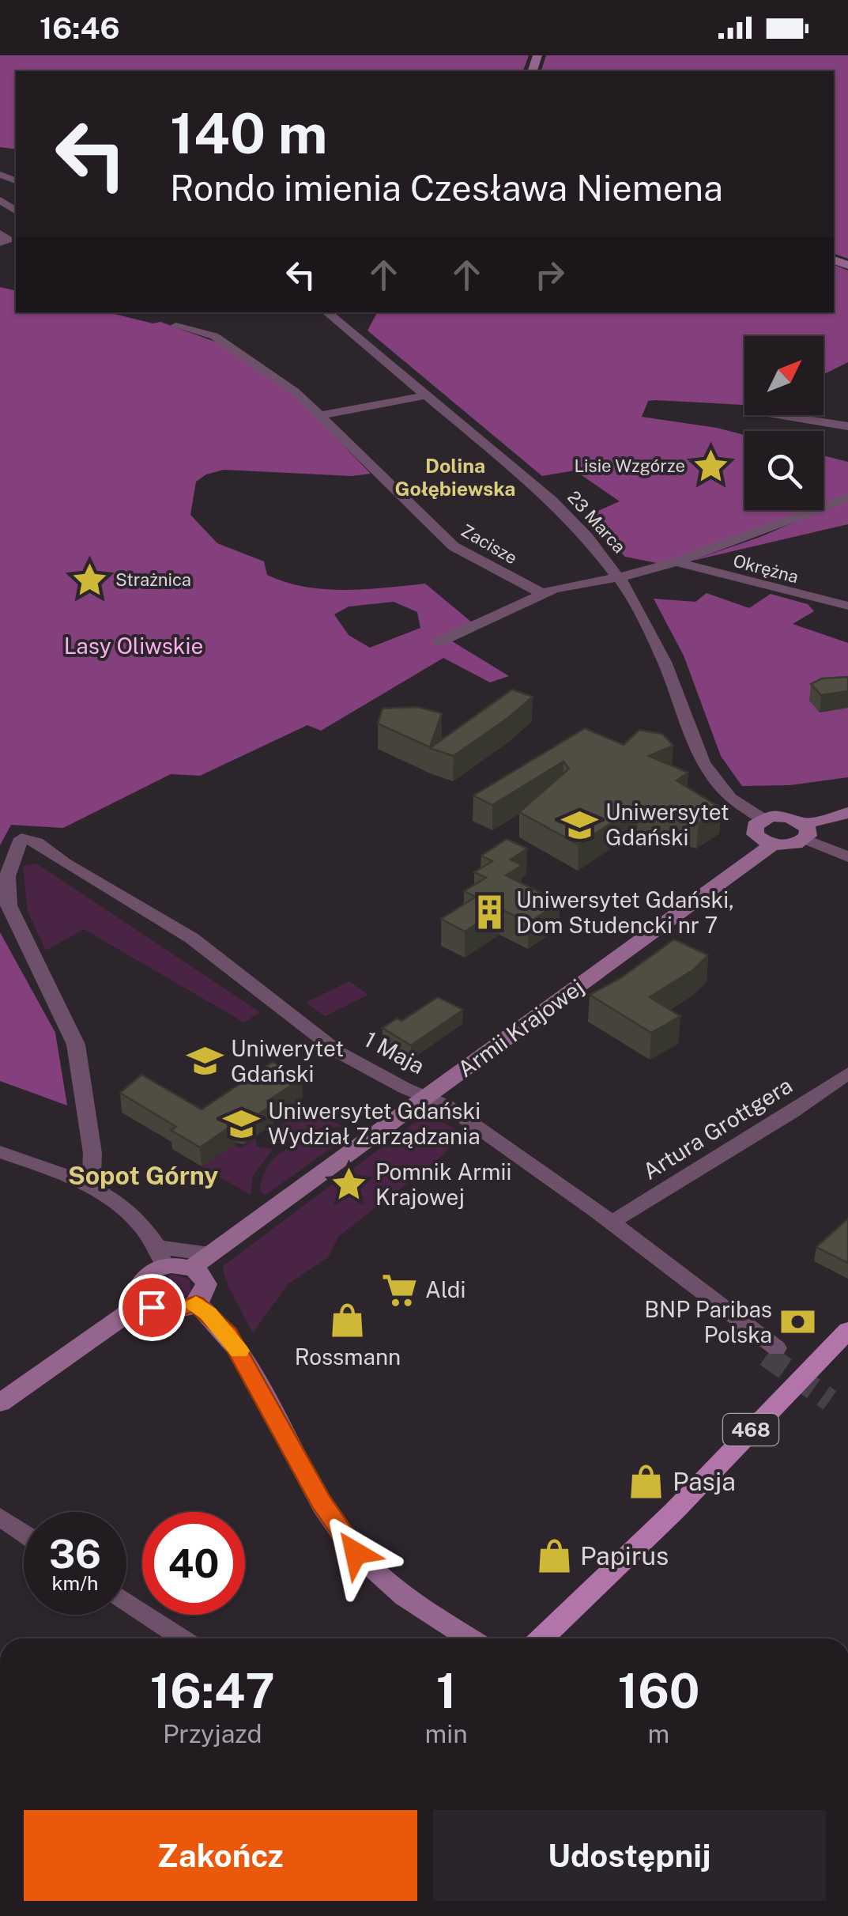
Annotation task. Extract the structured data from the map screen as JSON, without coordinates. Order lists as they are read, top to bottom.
{
  "streets": {
    "main road": ["468"],
    "street": [
      "23 Marca",
      "Zacisze",
      "Okrężna",
      "Armii Krajowej",
      "1 Maja",
      "Artura Grottgera"
    ]
  },
  "crossings": [
    ["23 Marca", "Armii Krajowej"],
    ["Armii Krajowej", "1 Maja"],
    ["1 Maja", "Artura Grottgera"]
  ],
  "districts": ["Dolina Gołębiewska", "Sopot Górny"],
  "parks": ["Lasy Oliwskie"],
  "places": {
    "place": ["Lisie Wzgórze", "Strażnica", "Pomnik Armii Krajowej"],
    "school or university": ["Uniwersytet Gdański", "Uniwerytet Gdański", "Uniwersytet Gdański Wydział Zarządzania"],
    "building": ["Uniwersytet Gdański, Dom Studencki nr 7"],
    "supermarket": ["Aldi"],
    "shop": ["Rossmann", "Pasja", "Papirus"],
    "bank": ["BNP Paribas Polska"]
  },
  "north": "top right",
  "page": {
    "status": "16:46",
    "turn": ["140 m", "Rondo imienia Czesława Niemena"],
    "speed": "36 km/h",
    "limit": "40",
    "eta": [
      "16:47",
      "Przyjazd",
      "1",
      "min",
      "160",
      "m"
    ],
    "buttons": ["Zakończ", "Udostępnij"]
  }
}
